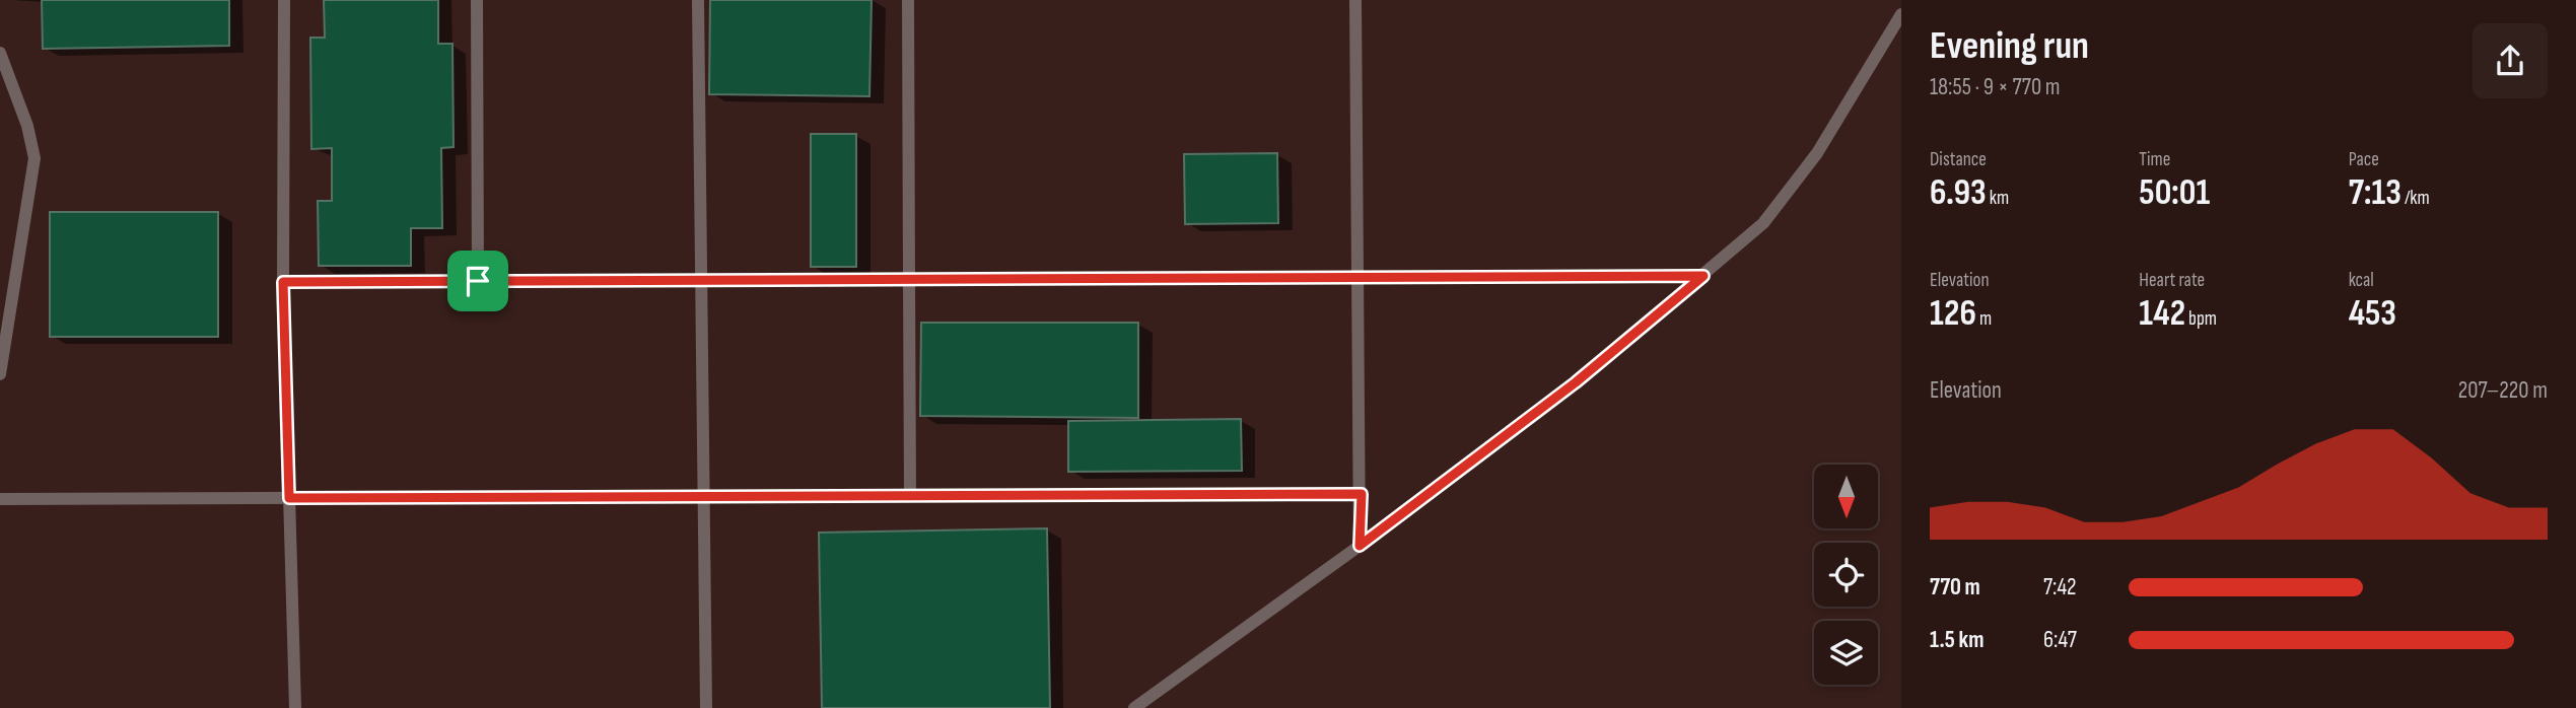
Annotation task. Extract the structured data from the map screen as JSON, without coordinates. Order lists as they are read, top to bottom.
{
  "north": "bottom",
  "page": {
    "heading": ["Evening run", "18:55 · 9 × 770 m"],
    "stats": [
      ["Distance", "6.93 km"],
      ["Time", "50:01"],
      ["Pace", "7:13 /km"],
      ["Elevation", "126 m"],
      ["Heart rate", "142 bpm"],
      ["kcal", "453"]
    ],
    "chart": ["Elevation", "207–220 m"],
    "list": [
      {
        "name": "770 m",
        "note": "7:42"
      },
      {
        "name": "1.5 km",
        "note": "6:47"
      }
    ]
  }
}
